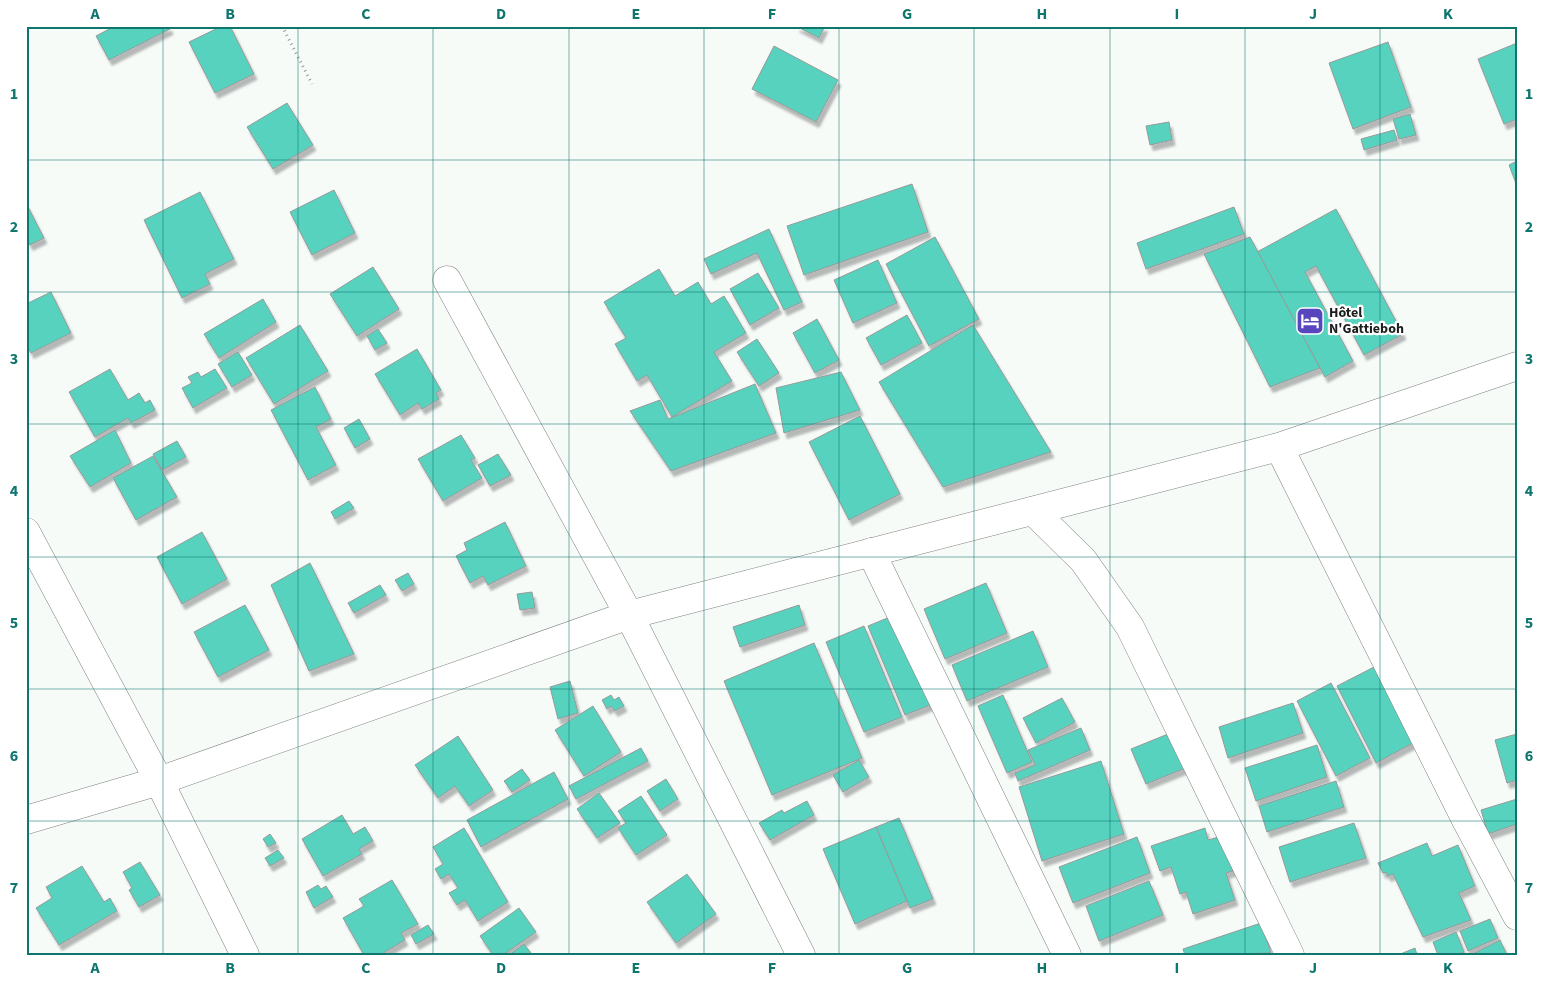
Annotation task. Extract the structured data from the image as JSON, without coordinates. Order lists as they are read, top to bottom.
{
  "places": {
    "hotel": ["Hôtel N'Gattieboh"]
  },
  "grid": {
    "columns": [
      "A",
      "B",
      "C",
      "D",
      "E",
      "F",
      "G",
      "H",
      "I",
      "J",
      "K"
    ],
    "rows": [
      "1",
      "2",
      "3",
      "4",
      "5",
      "6",
      "7"
    ]
  }
}
